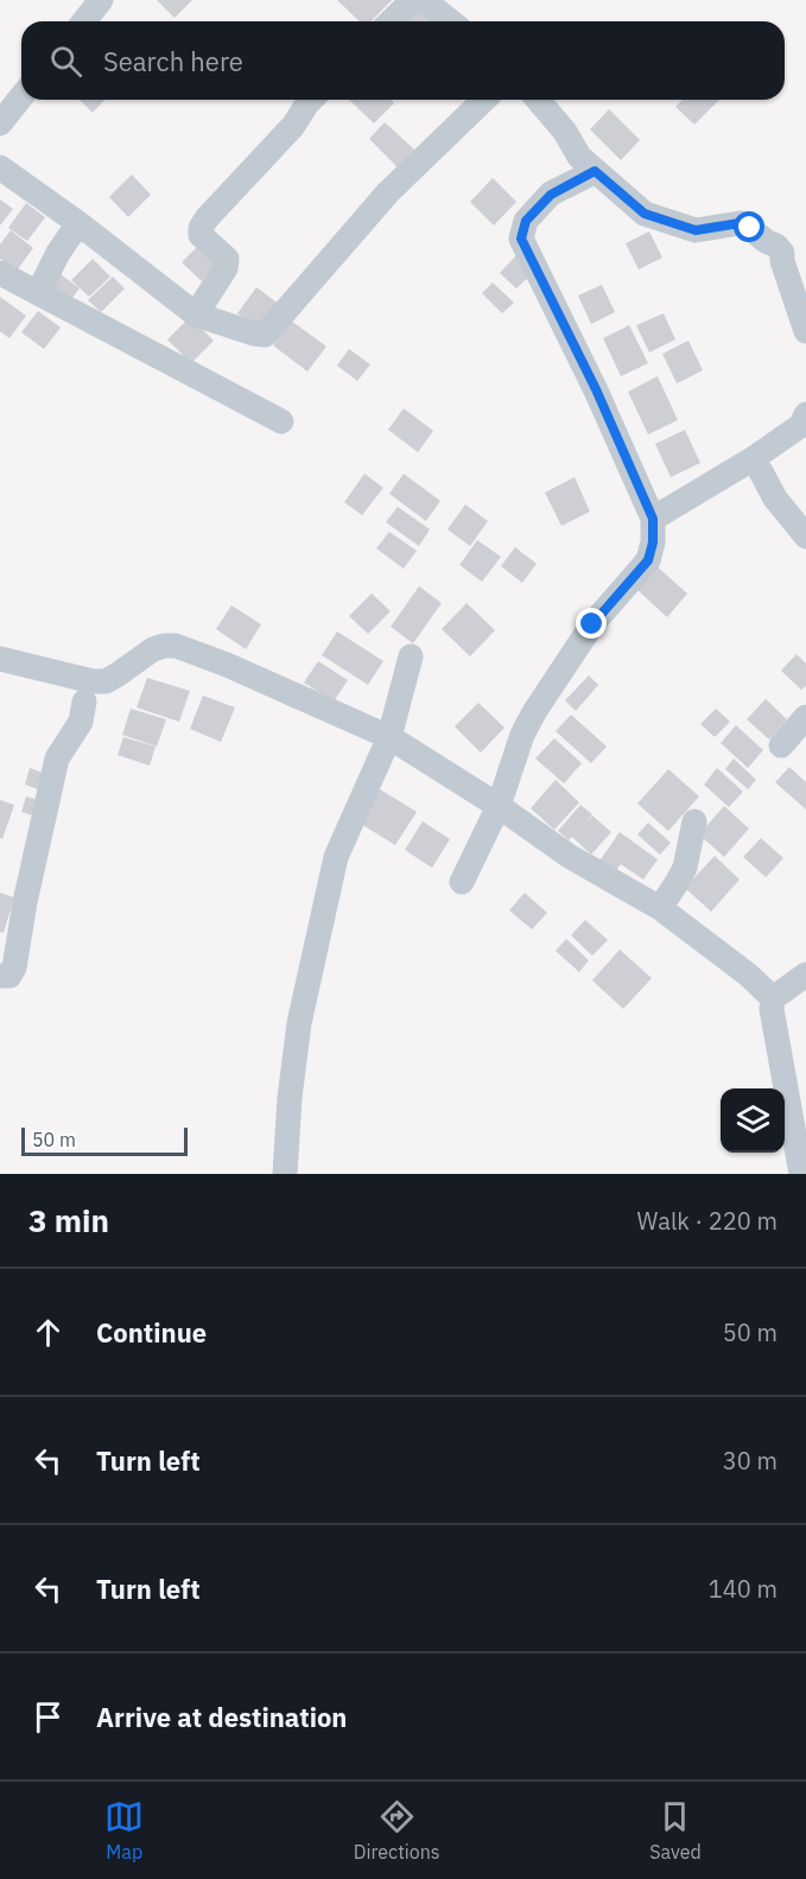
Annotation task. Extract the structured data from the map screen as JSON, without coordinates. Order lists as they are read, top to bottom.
{
  "scale_bar": "50 m",
  "page": {
    "search": "Search here",
    "scale": "50 m",
    "heading": ["3 min", "Walk · 220 m"],
    "list": [
      ["Continue", "50 m"],
      ["Turn left", "30 m"],
      ["Turn left", "140 m"],
      "Arrive at destination"
    ],
    "nav": ["Map", "Directions", "Saved"]
  }
}
